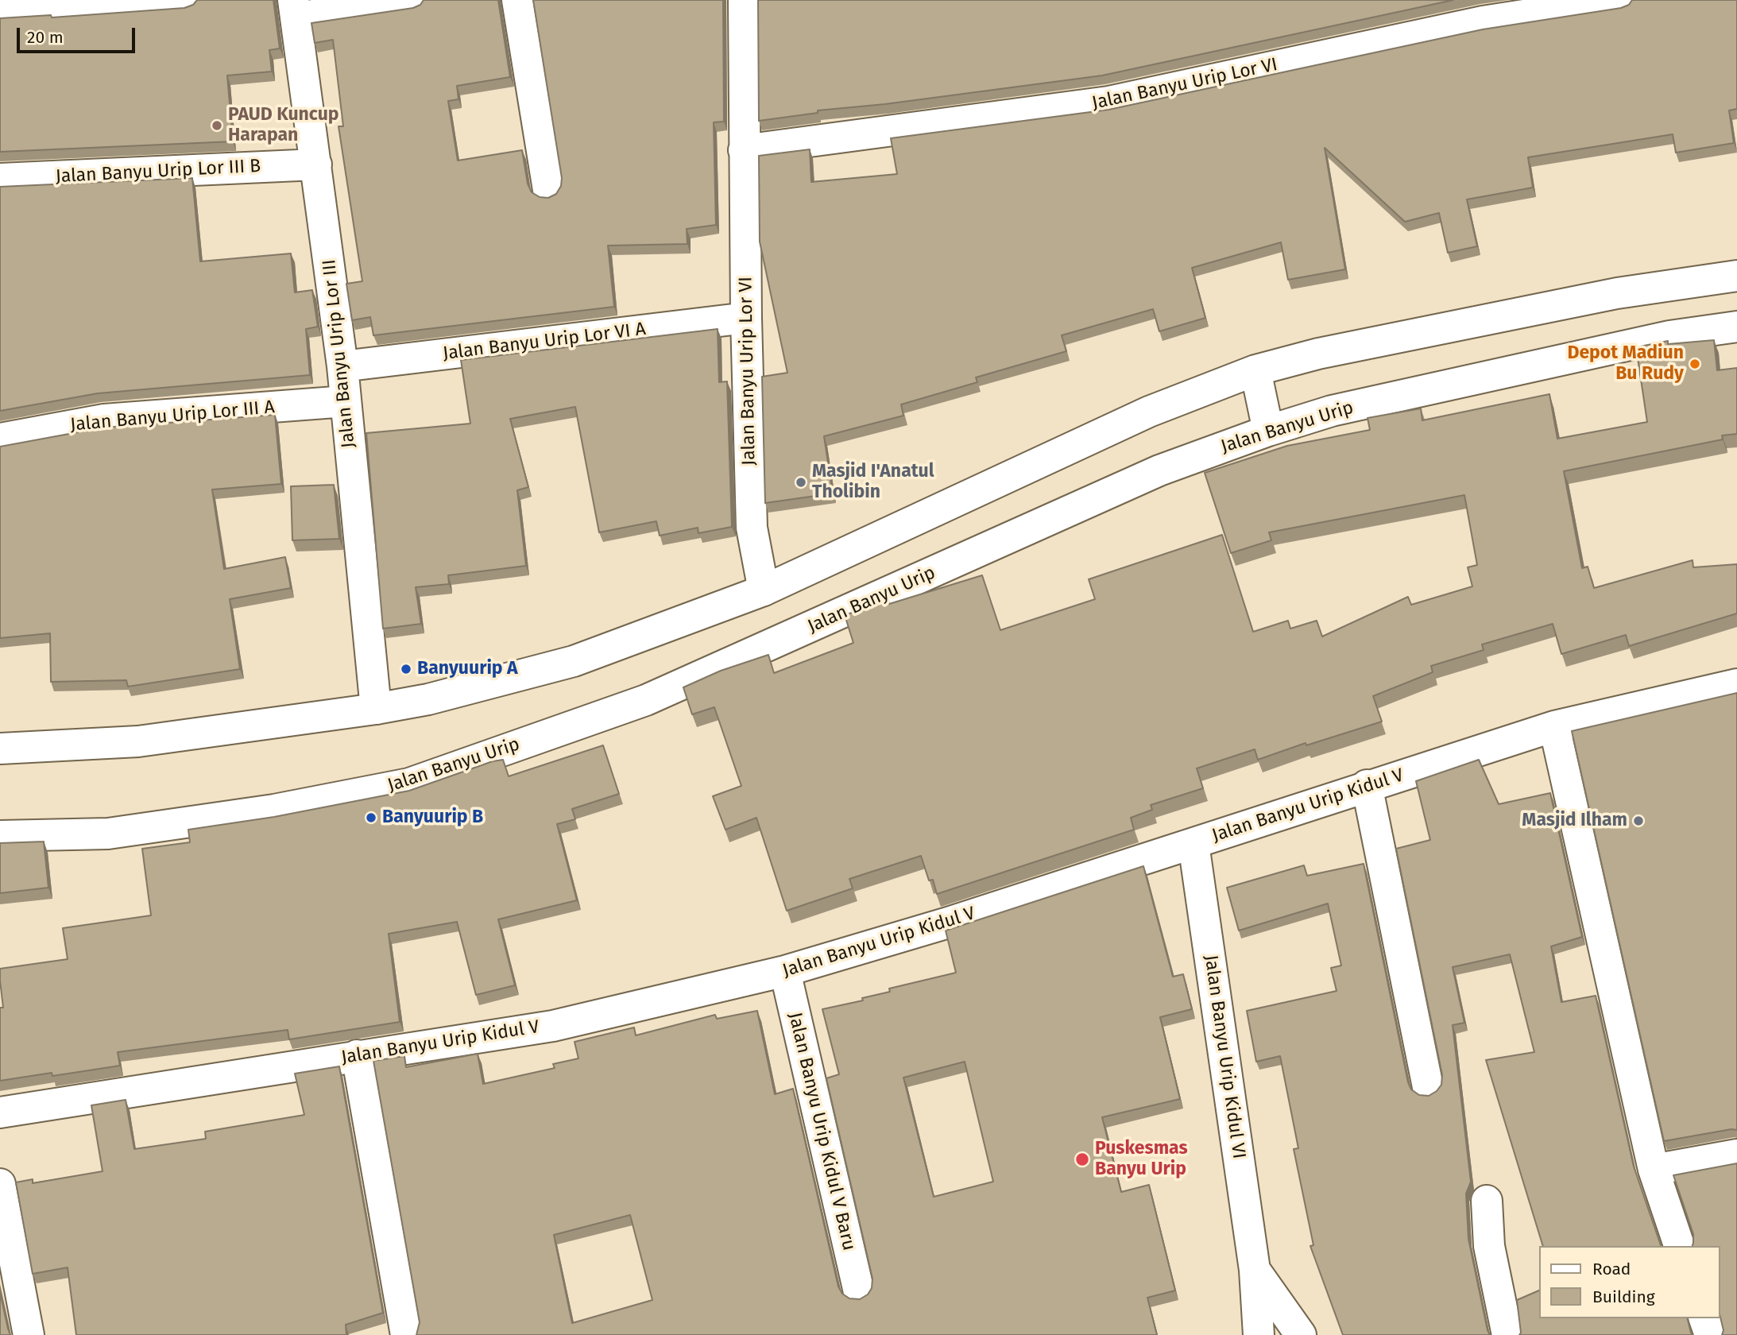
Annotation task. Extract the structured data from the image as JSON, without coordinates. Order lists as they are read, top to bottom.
{
  "streets": {
    "street": [
      "Jalan Banyu Urip Lor VI",
      "Jalan Banyu Urip Lor III B",
      "Jalan Banyu Urip Lor VI A",
      "Jalan Banyu Urip Lor III",
      "Jalan Banyu Urip Lor III A",
      "Jalan Banyu Urip",
      "Jalan Banyu Urip Kidul V",
      "Jalan Banyu Urip Kidul VI",
      "Jalan Banyu Urip Kidul V Baru"
    ]
  },
  "crossings": [
    ["Jalan Banyu Urip Lor VI", "Jalan Banyu Urip Lor VI A"],
    ["Jalan Banyu Urip Lor III B", "Jalan Banyu Urip Lor III"],
    ["Jalan Banyu Urip Lor VI A", "Jalan Banyu Urip Lor III"],
    ["Jalan Banyu Urip Lor III", "Jalan Banyu Urip Lor III A"],
    ["Jalan Banyu Urip Kidul V", "Jalan Banyu Urip Kidul VI"],
    ["Jalan Banyu Urip Kidul V", "Jalan Banyu Urip Kidul V Baru"]
  ],
  "places": [
    "PAUD Kuncup Harapan",
    "Depot Madiun Bu Rudy",
    "Masjid I'Anatul Tholibin",
    "Banyuurip A",
    "Banyuurip B",
    "Masjid Ilham",
    "Puskesmas Banyu Urip"
  ],
  "legend": ["Road", "Building"],
  "scale_bar": "20 m"
}
